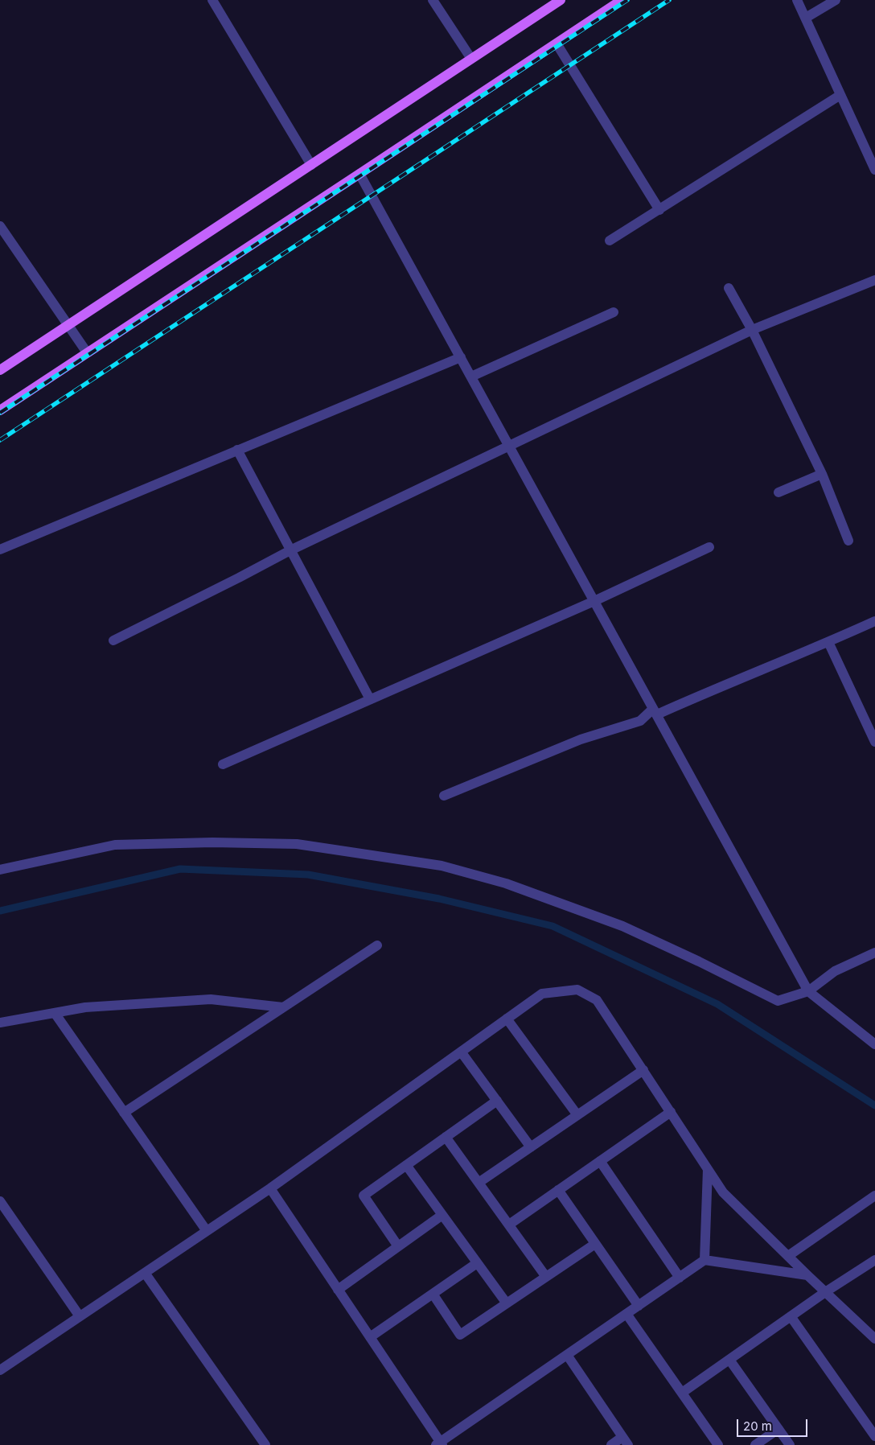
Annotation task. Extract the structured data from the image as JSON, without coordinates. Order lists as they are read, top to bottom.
{
  "scale_bar": "20 m"
}
